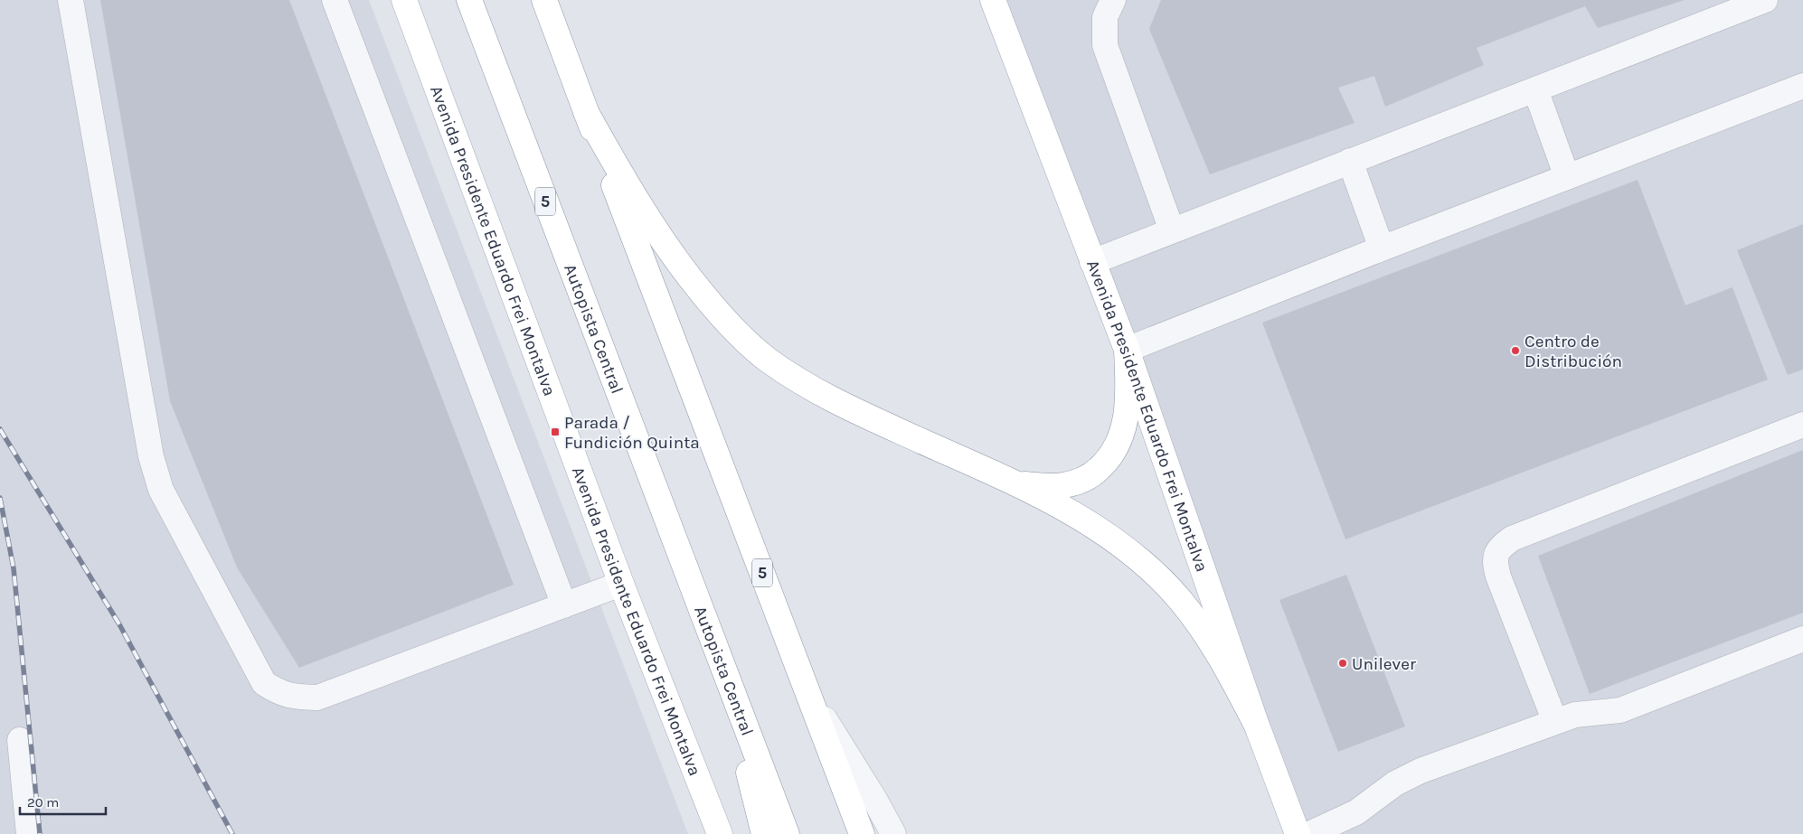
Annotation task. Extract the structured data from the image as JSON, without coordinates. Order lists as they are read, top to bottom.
{
  "streets": {
    "main road": ["5", "Avenida Presidente Eduardo Frei Montalva", "Autopista Central"]
  },
  "places": {
    "other": ["Centro de Distribución", "Unilever"],
    "transit": ["Parada / Fundición Quinta"]
  },
  "scale_bar": "20 m"
}
